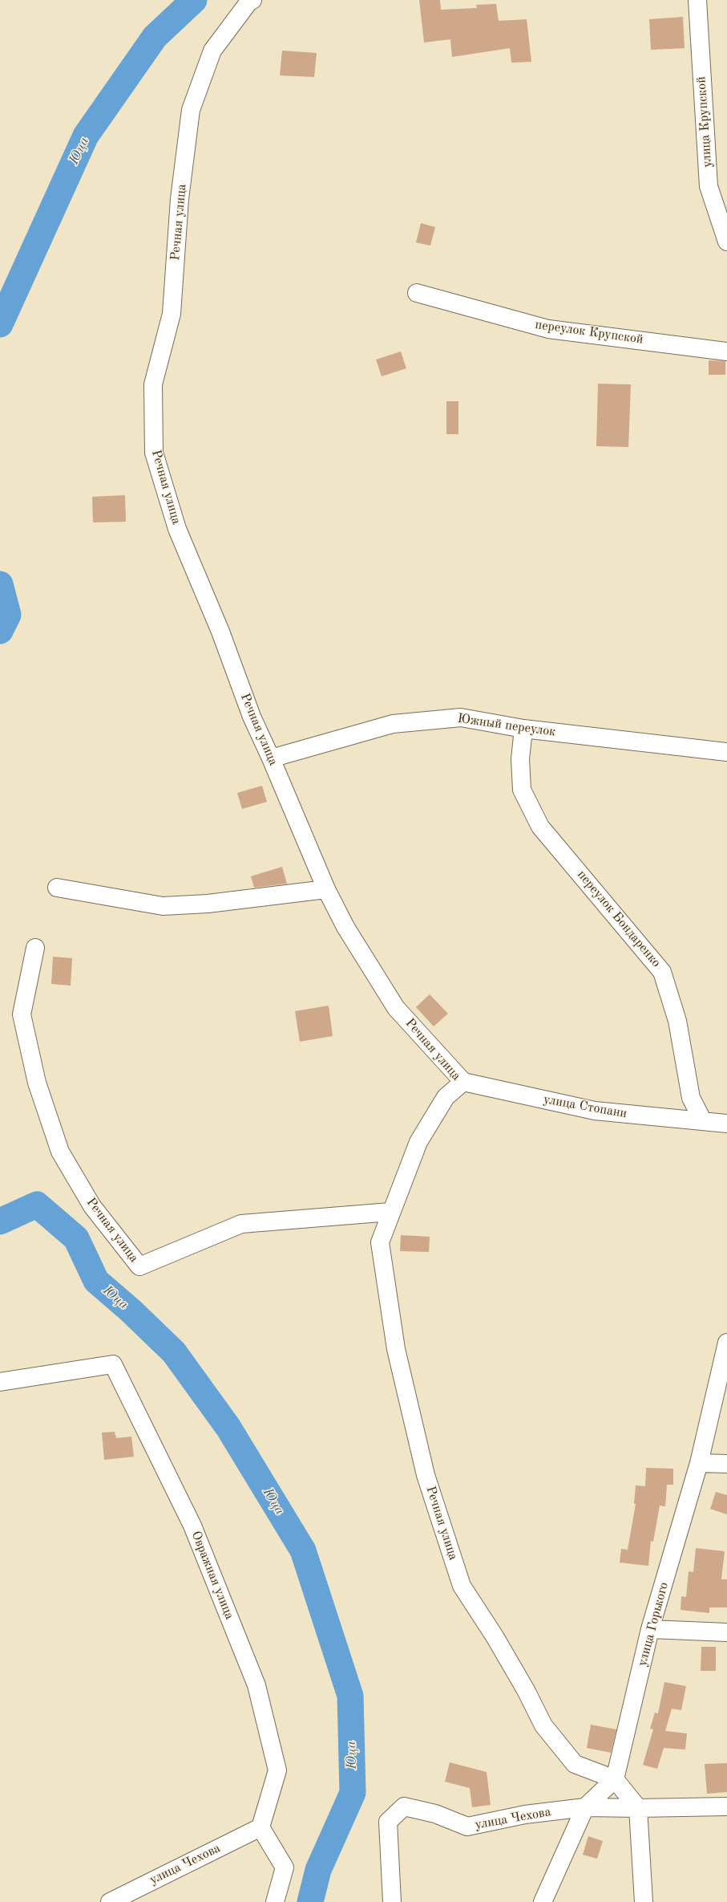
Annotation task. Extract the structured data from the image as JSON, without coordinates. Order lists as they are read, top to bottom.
{
  "streets": {
    "street": [
      "улица Крупской",
      "Речная улица",
      "переулок Крупской",
      "Южный переулок",
      "переулок Бондаренко",
      "улица Стопани",
      "Овражная улица",
      "улица Горького",
      "улица Чехова"
    ]
  },
  "crossings": [
    ["Речная улица", "Южный переулок"],
    ["Речная улица", "улица Стопани"],
    ["Речная улица", "улица Горького"],
    ["Южный переулок", "переулок Бондаренко"],
    ["переулок Бондаренко", "улица Стопани"],
    ["Овражная улица", "улица Чехова"]
  ],
  "water": ["Юца"]
}
